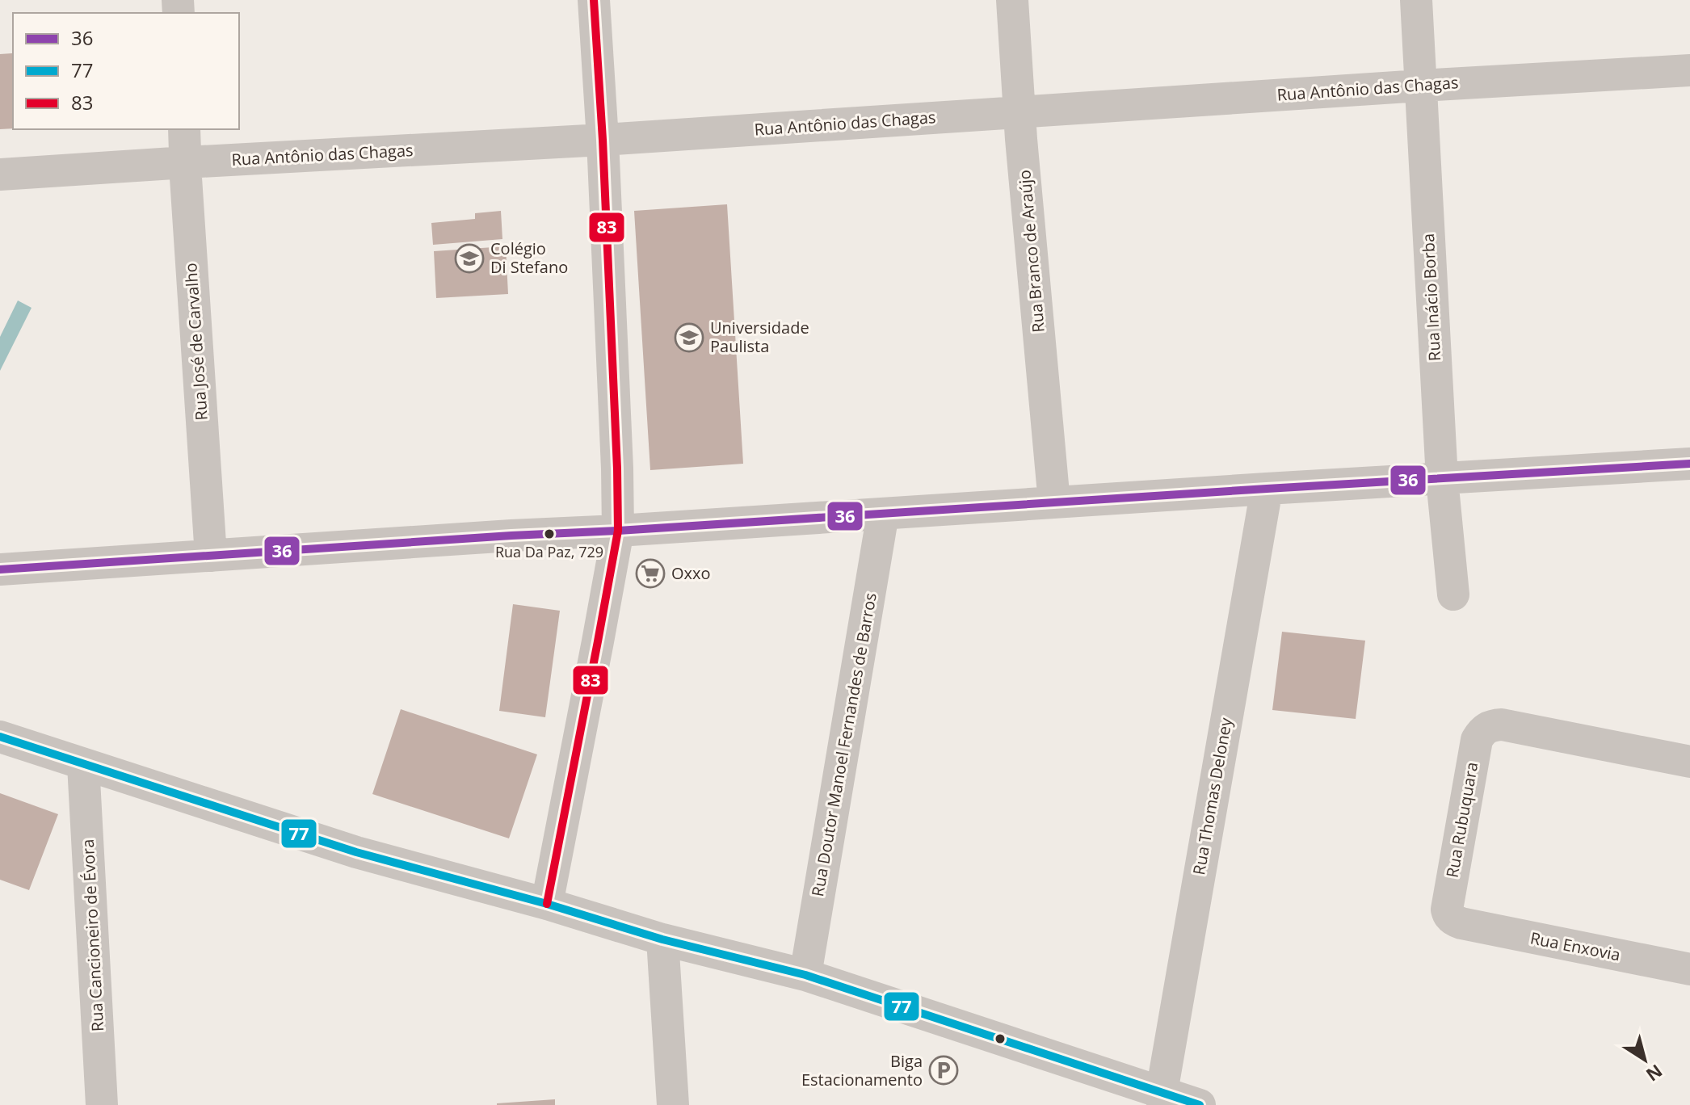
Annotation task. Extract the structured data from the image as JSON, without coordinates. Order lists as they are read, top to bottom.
{
  "streets": {
    "street": [
      "Rua Antônio das Chagas",
      "Rua Branco de Araújo",
      "Rua Inácio Borba",
      "Rua José de Carvalho",
      "Rua Doutor Manoel Fernandes de Barros",
      "Rua Thomas Deloney",
      "Rua Rubuquara",
      "Rua Cancioneiro de Évora",
      "Rua Enxovia"
    ]
  },
  "crossings": [
    ["Rua Antônio das Chagas", "Rua Branco de Araújo"],
    ["Rua Antônio das Chagas", "Rua Inácio Borba"],
    ["Rua Antônio das Chagas", "Rua José de Carvalho"],
    ["Rua Rubuquara", "Rua Enxovia"]
  ],
  "places": {
    "school or university": ["Colégio Di Stefano", "Universidade Paulista"],
    "other": ["Rua Da Paz, 729"],
    "supermarket": ["Oxxo"],
    "parking": ["Biga Estacionamento"]
  },
  "lines": ["transit line 83", "transit line 36", "transit line 77"],
  "legend": ["36", "77", "83"],
  "north": "bottom right"
}
